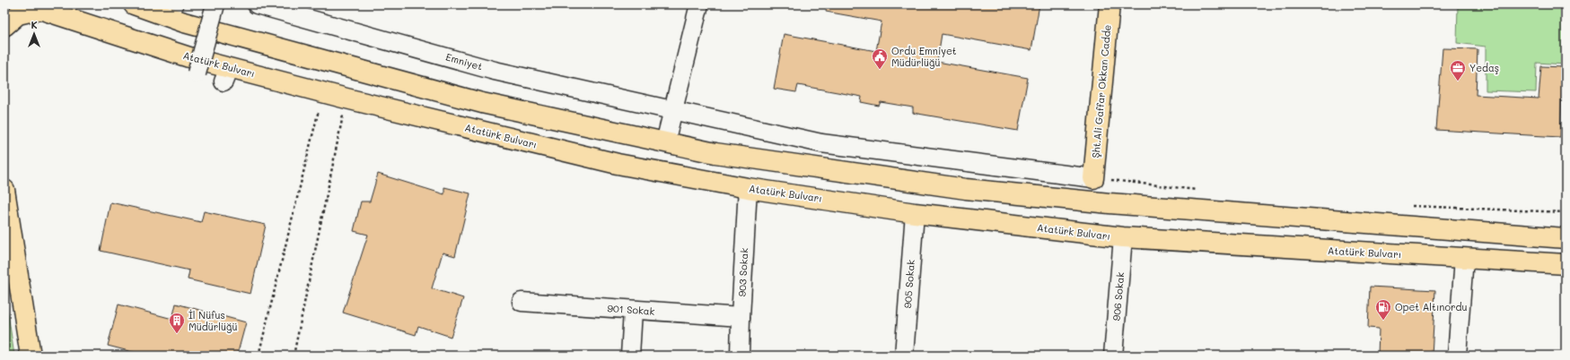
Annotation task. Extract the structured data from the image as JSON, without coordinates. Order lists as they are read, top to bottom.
{
  "streets": {
    "main road": ["Atatürk Bulvarı", "Şht.Ali Gaffar Okkan Cadde"],
    "street": [
      "Emniyet",
      "903 Sokak",
      "905 Sokak",
      "906 Sokak",
      "901 Sokak"
    ]
  },
  "crossings": [
    ["Emniyet", "Şht.Ali Gaffar Okkan Cadde"],
    ["Atatürk Bulvarı", "903 Sokak"],
    ["Atatürk Bulvarı", "905 Sokak"],
    ["Atatürk Bulvarı", "906 Sokak"],
    ["903 Sokak", "901 Sokak"]
  ],
  "places": {
    "public building": ["Ordu Emniyet Müdürlüğü"],
    "office": ["Yedaş"],
    "fuel station": ["Opet Altınordu"],
    "building": ["İl Nüfus Müdürlüğü"]
  },
  "north": "top"
}
